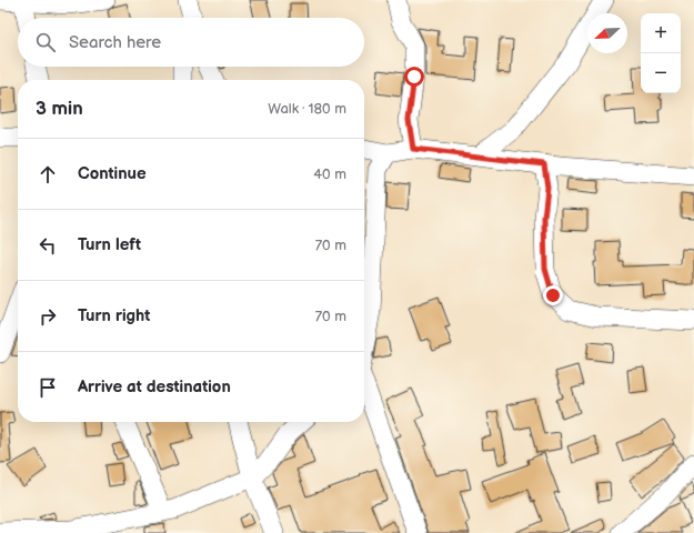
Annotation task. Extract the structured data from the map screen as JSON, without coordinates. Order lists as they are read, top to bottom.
{
  "north": "bottom left",
  "page": {
    "map_buttons": ["+", "−"],
    "search": "Search here",
    "heading": ["3 min", "Walk · 180 m"],
    "list": [
      ["Continue", "40 m"],
      ["Turn left", "70 m"],
      ["Turn right", "70 m"],
      "Arrive at destination"
    ]
  }
}
